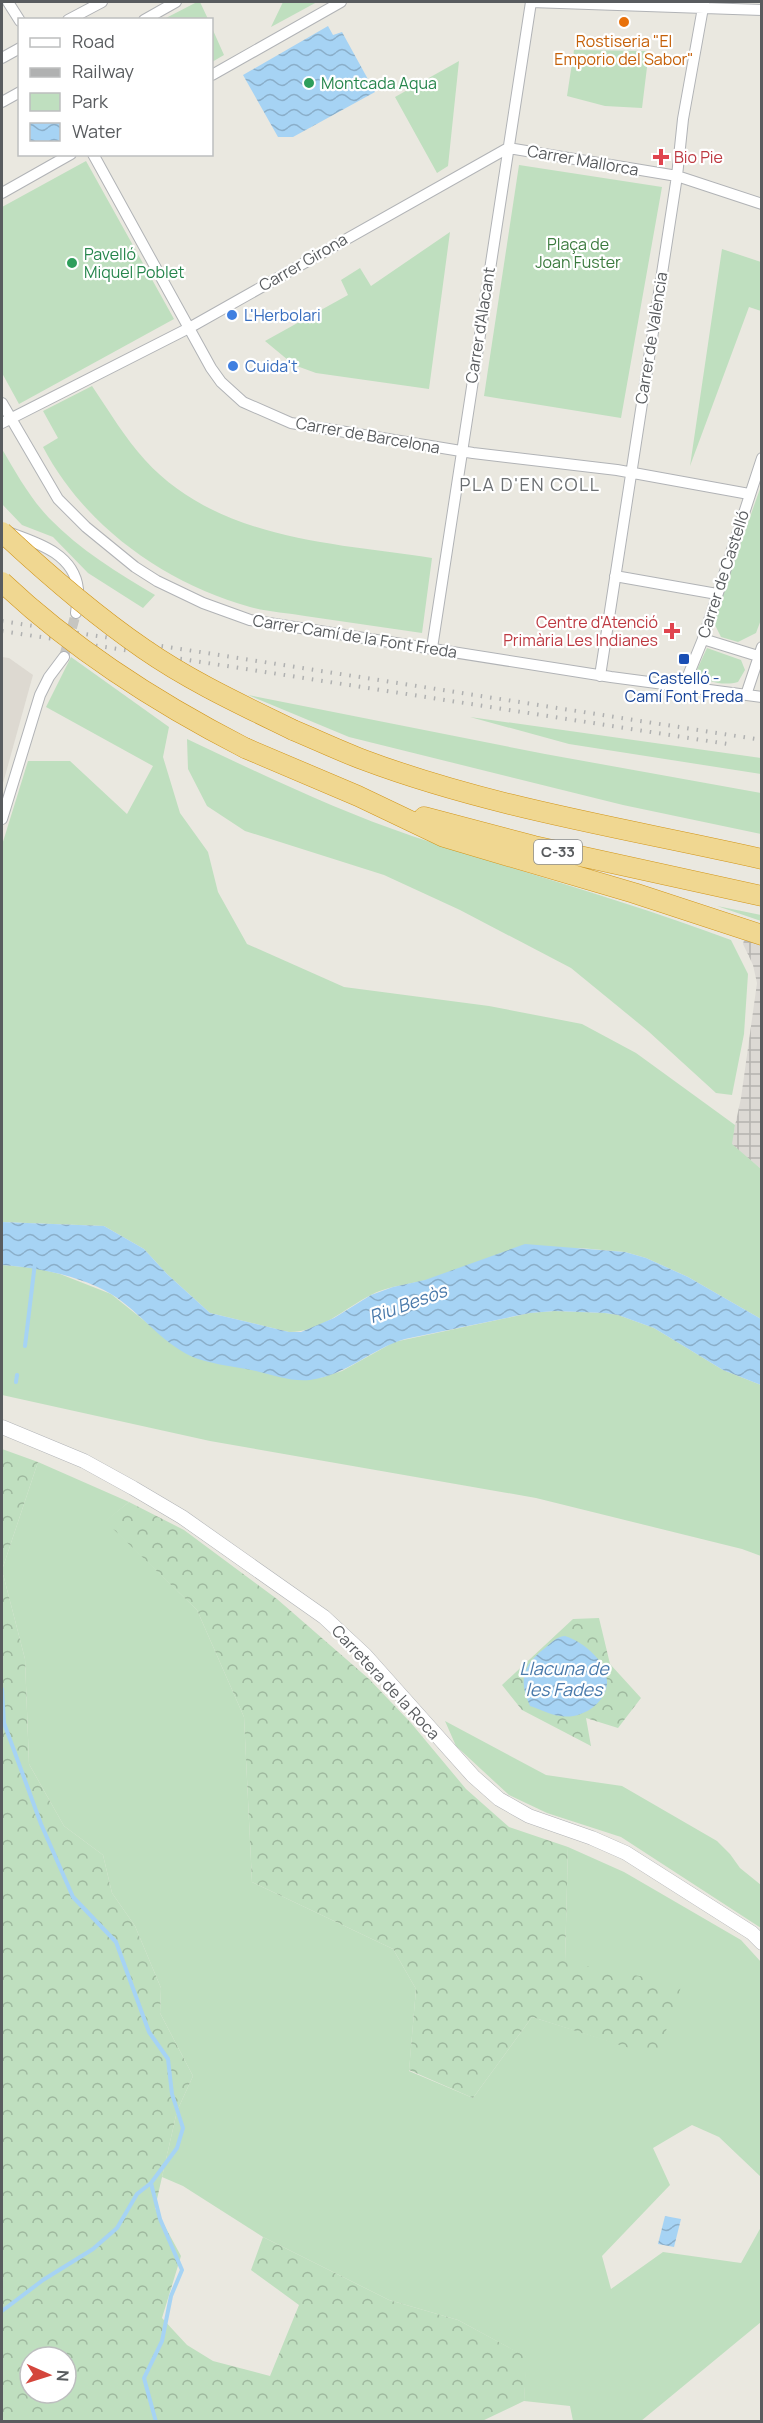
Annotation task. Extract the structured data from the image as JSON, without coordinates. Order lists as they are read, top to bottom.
{
  "streets": {
    "highway": ["C-33"],
    "street": [
      "Carrer Mallorca",
      "Carrer Girona",
      "Carrer d'Alacant",
      "Carrer de València",
      "Carrer de Barcelona",
      "Carrer de Castelló",
      "Carrer Camí de la Font Freda",
      "Carretera de la Roca"
    ]
  },
  "crossings": [
    ["Carrer Mallorca", "Carrer Girona"],
    ["Carrer Mallorca", "Carrer d'Alacant"],
    ["Carrer Mallorca", "Carrer de València"],
    ["Carrer Girona", "Carrer d'Alacant"],
    ["Carrer Girona", "Carrer de Barcelona"],
    ["Carrer Girona", "Carrer Camí de la Font Freda"],
    ["Carrer d'Alacant", "Carrer de Barcelona"],
    ["Carrer d'Alacant", "Carrer Camí de la Font Freda"],
    ["Carrer de València", "Carrer de Barcelona"],
    ["Carrer de València", "Carrer Camí de la Font Freda"],
    ["Carrer de Barcelona", "Carrer de Castelló"],
    ["Carrer de Castelló", "Carrer Camí de la Font Freda"]
  ],
  "districts": ["PLA D'EN COLL"],
  "water": ["Riu Besòs", "Llacuna de les Fades"],
  "parks": ["Plaça de Joan Fuster"],
  "places": {
    "other": [
      "Rostiseria \"El Emporio del Sabor\"",
      "Montcada Aqua",
      "Pavelló Miquel Poblet",
      "L'Herbolari",
      "Cuida't"
    ],
    "health": ["Bio Pie", "Centre d'Atenció Primària Les Indianes"],
    "transit": ["Castelló - Camí Font Freda"]
  },
  "legend": [
    "Road",
    "Railway",
    "Park",
    "Water"
  ],
  "north": "right"
}
